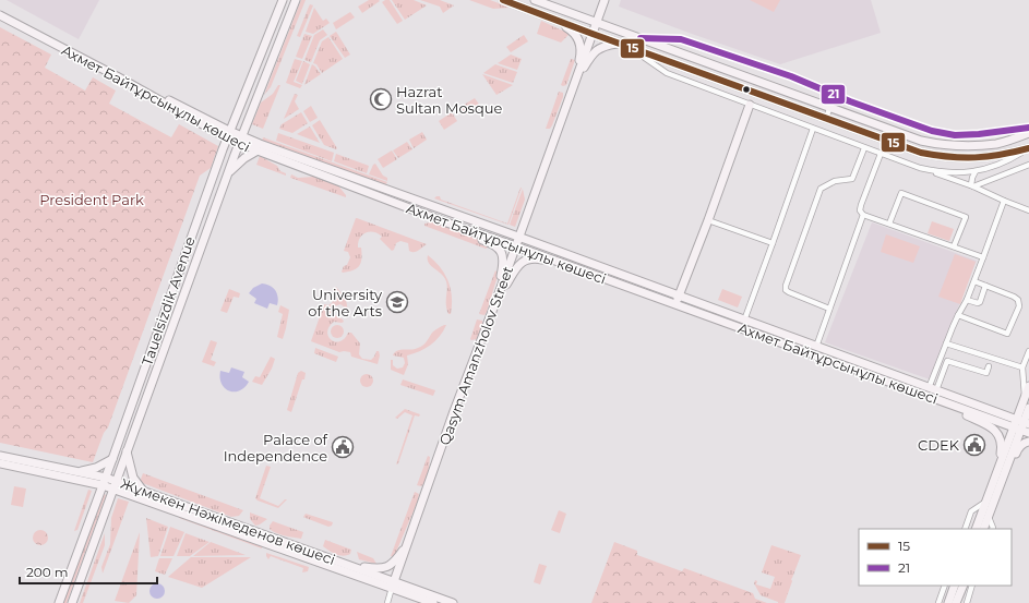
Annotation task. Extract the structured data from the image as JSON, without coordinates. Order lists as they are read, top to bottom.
{
  "streets": {
    "street": [
      "Ахмет Байтұрсынұлы көшесі",
      "Tauelsizdik Avenue",
      "Qasym Amanzholov Street",
      "Жұмекен Нәжімеденов көшесі"
    ]
  },
  "crossings": [
    ["Ахмет Байтұрсынұлы көшесі", "Tauelsizdik Avenue"],
    ["Ахмет Байтұрсынұлы көшесі", "Qasym Amanzholov Street"],
    ["Tauelsizdik Avenue", "Жұмекен Нәжімеденов көшесі"],
    ["Qasym Amanzholov Street", "Жұмекен Нәжімеденов көшесі"]
  ],
  "parks": ["President Park"],
  "places": {
    "mosque": ["Hazrat Sultan Mosque"],
    "school or university": ["University of the Arts"],
    "public building": ["CDEK", "Palace of Independence"]
  },
  "lines": ["transit line 15", "transit line 21"],
  "legend": ["15", "21"],
  "scale_bar": "200 m"
}
